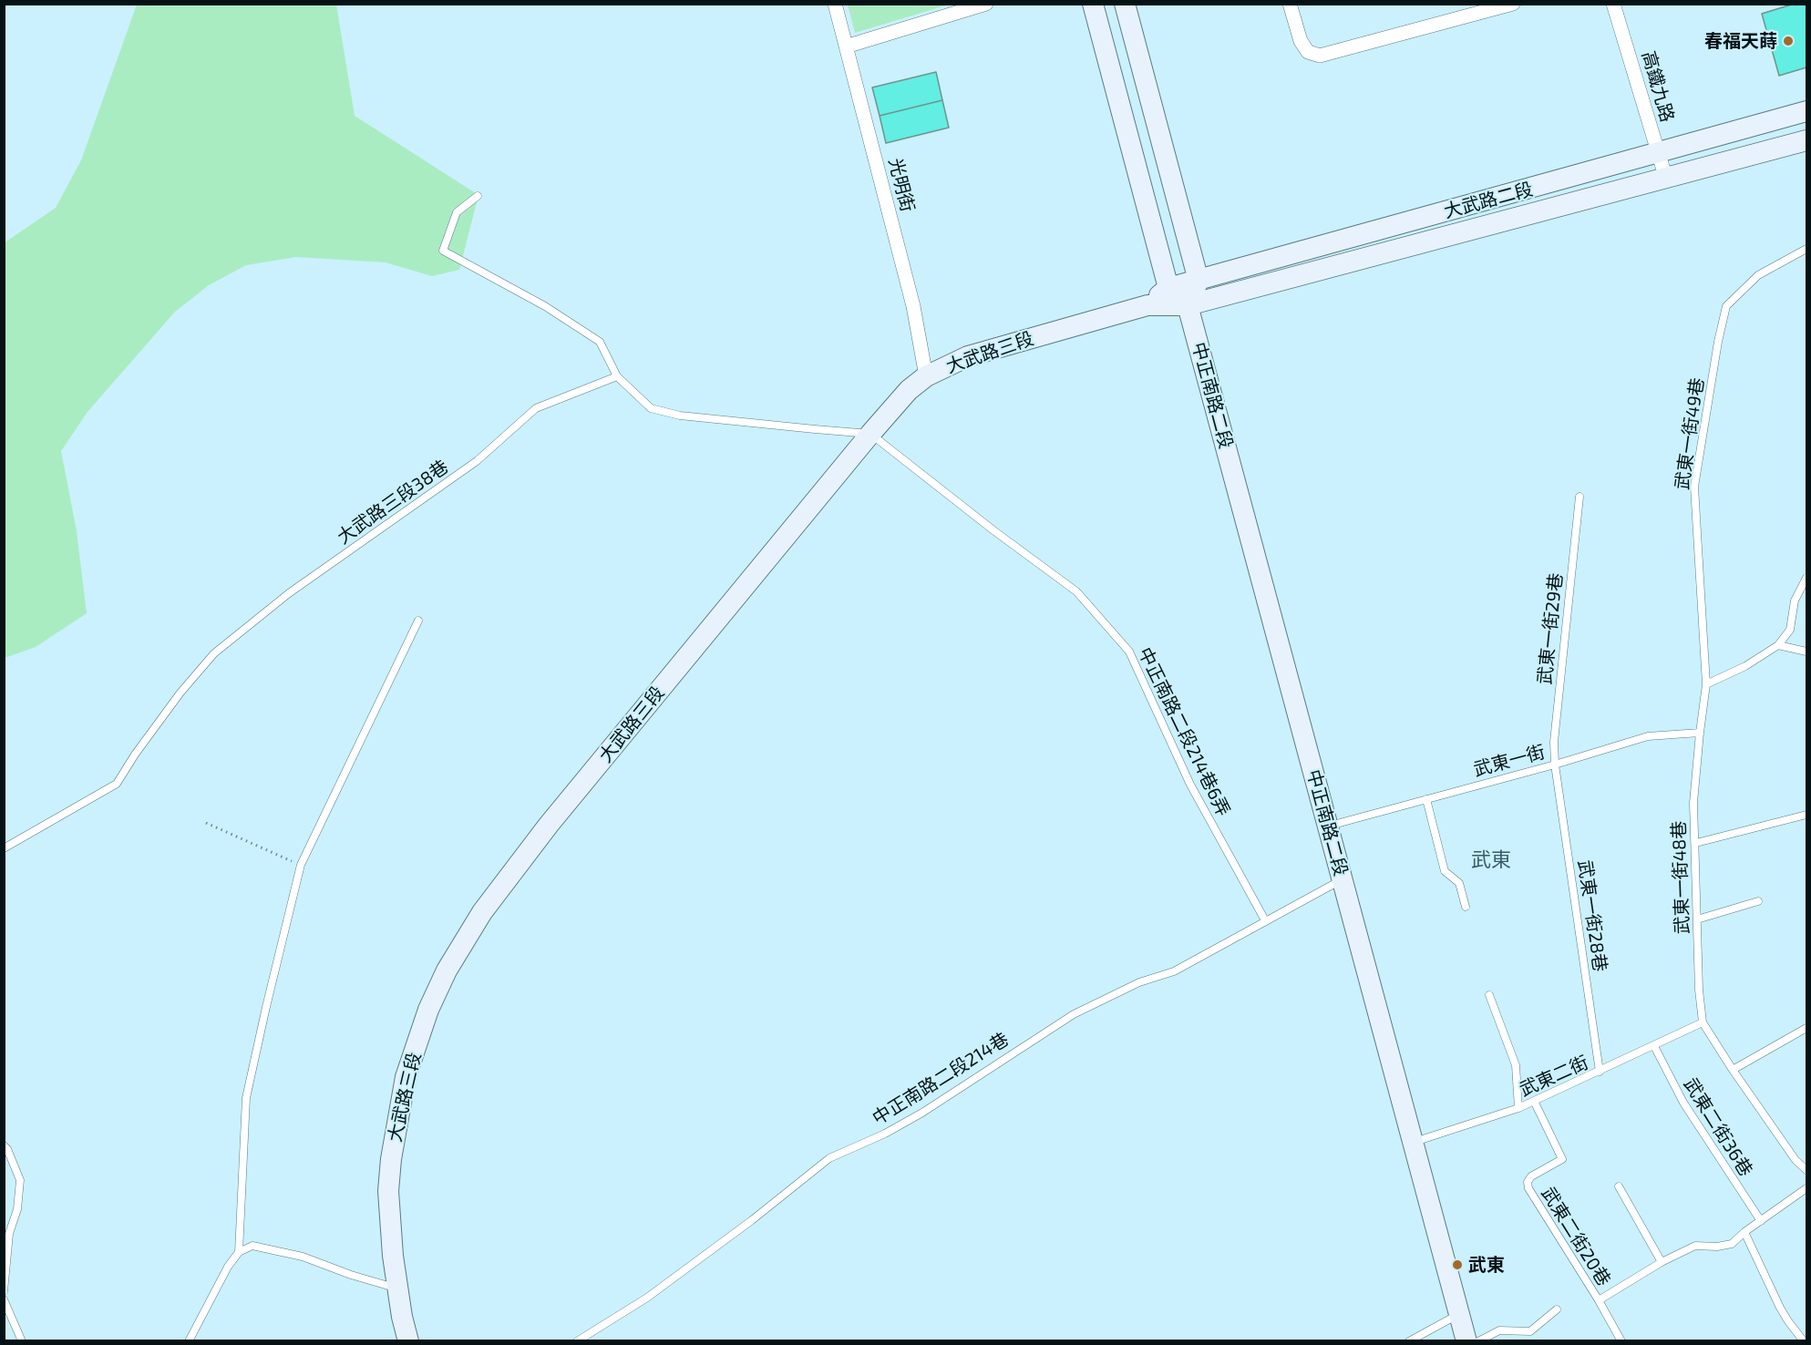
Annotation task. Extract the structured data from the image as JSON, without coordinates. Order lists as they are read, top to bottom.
{
  "streets": {
    "street": [
      "高鐵九路",
      "光明街",
      "大武路二段",
      "大武路三段",
      "中正南路二段"
    ],
    "lane": [
      "武東一街49巷",
      "大武路三段38巷",
      "武東一街29巷",
      "中正南路二段214巷6弄",
      "武東一街",
      "武東一街48巷",
      "武東一街28巷",
      "武東二街",
      "中正南路二段214巷",
      "武東二街36巷",
      "武東二街20巷"
    ]
  },
  "crossings": [
    ["高鐵九路", "大武路二段"],
    ["光明街", "大武路三段"],
    ["大武路二段", "大武路三段"],
    ["大武路二段", "中正南路二段"],
    ["大武路三段", "中正南路二段"],
    ["大武路三段", "中正南路二段214巷6弄"],
    ["中正南路二段", "武東一街"],
    ["中正南路二段", "武東二街"],
    ["中正南路二段", "中正南路二段214巷"],
    ["武東一街49巷", "武東一街"],
    ["武東一街49巷", "武東一街48巷"],
    ["武東一街29巷", "武東一街"],
    ["武東一街29巷", "武東一街28巷"],
    ["中正南路二段214巷6弄", "中正南路二段214巷"],
    ["武東一街", "武東一街48巷"],
    ["武東一街", "武東一街28巷"],
    ["武東一街48巷", "武東二街"],
    ["武東一街28巷", "武東二街"],
    ["武東二街", "武東二街36巷"],
    ["武東二街", "武東二街20巷"]
  ],
  "districts": ["武東"],
  "places": ["春福天蒔", "武東"]
}
